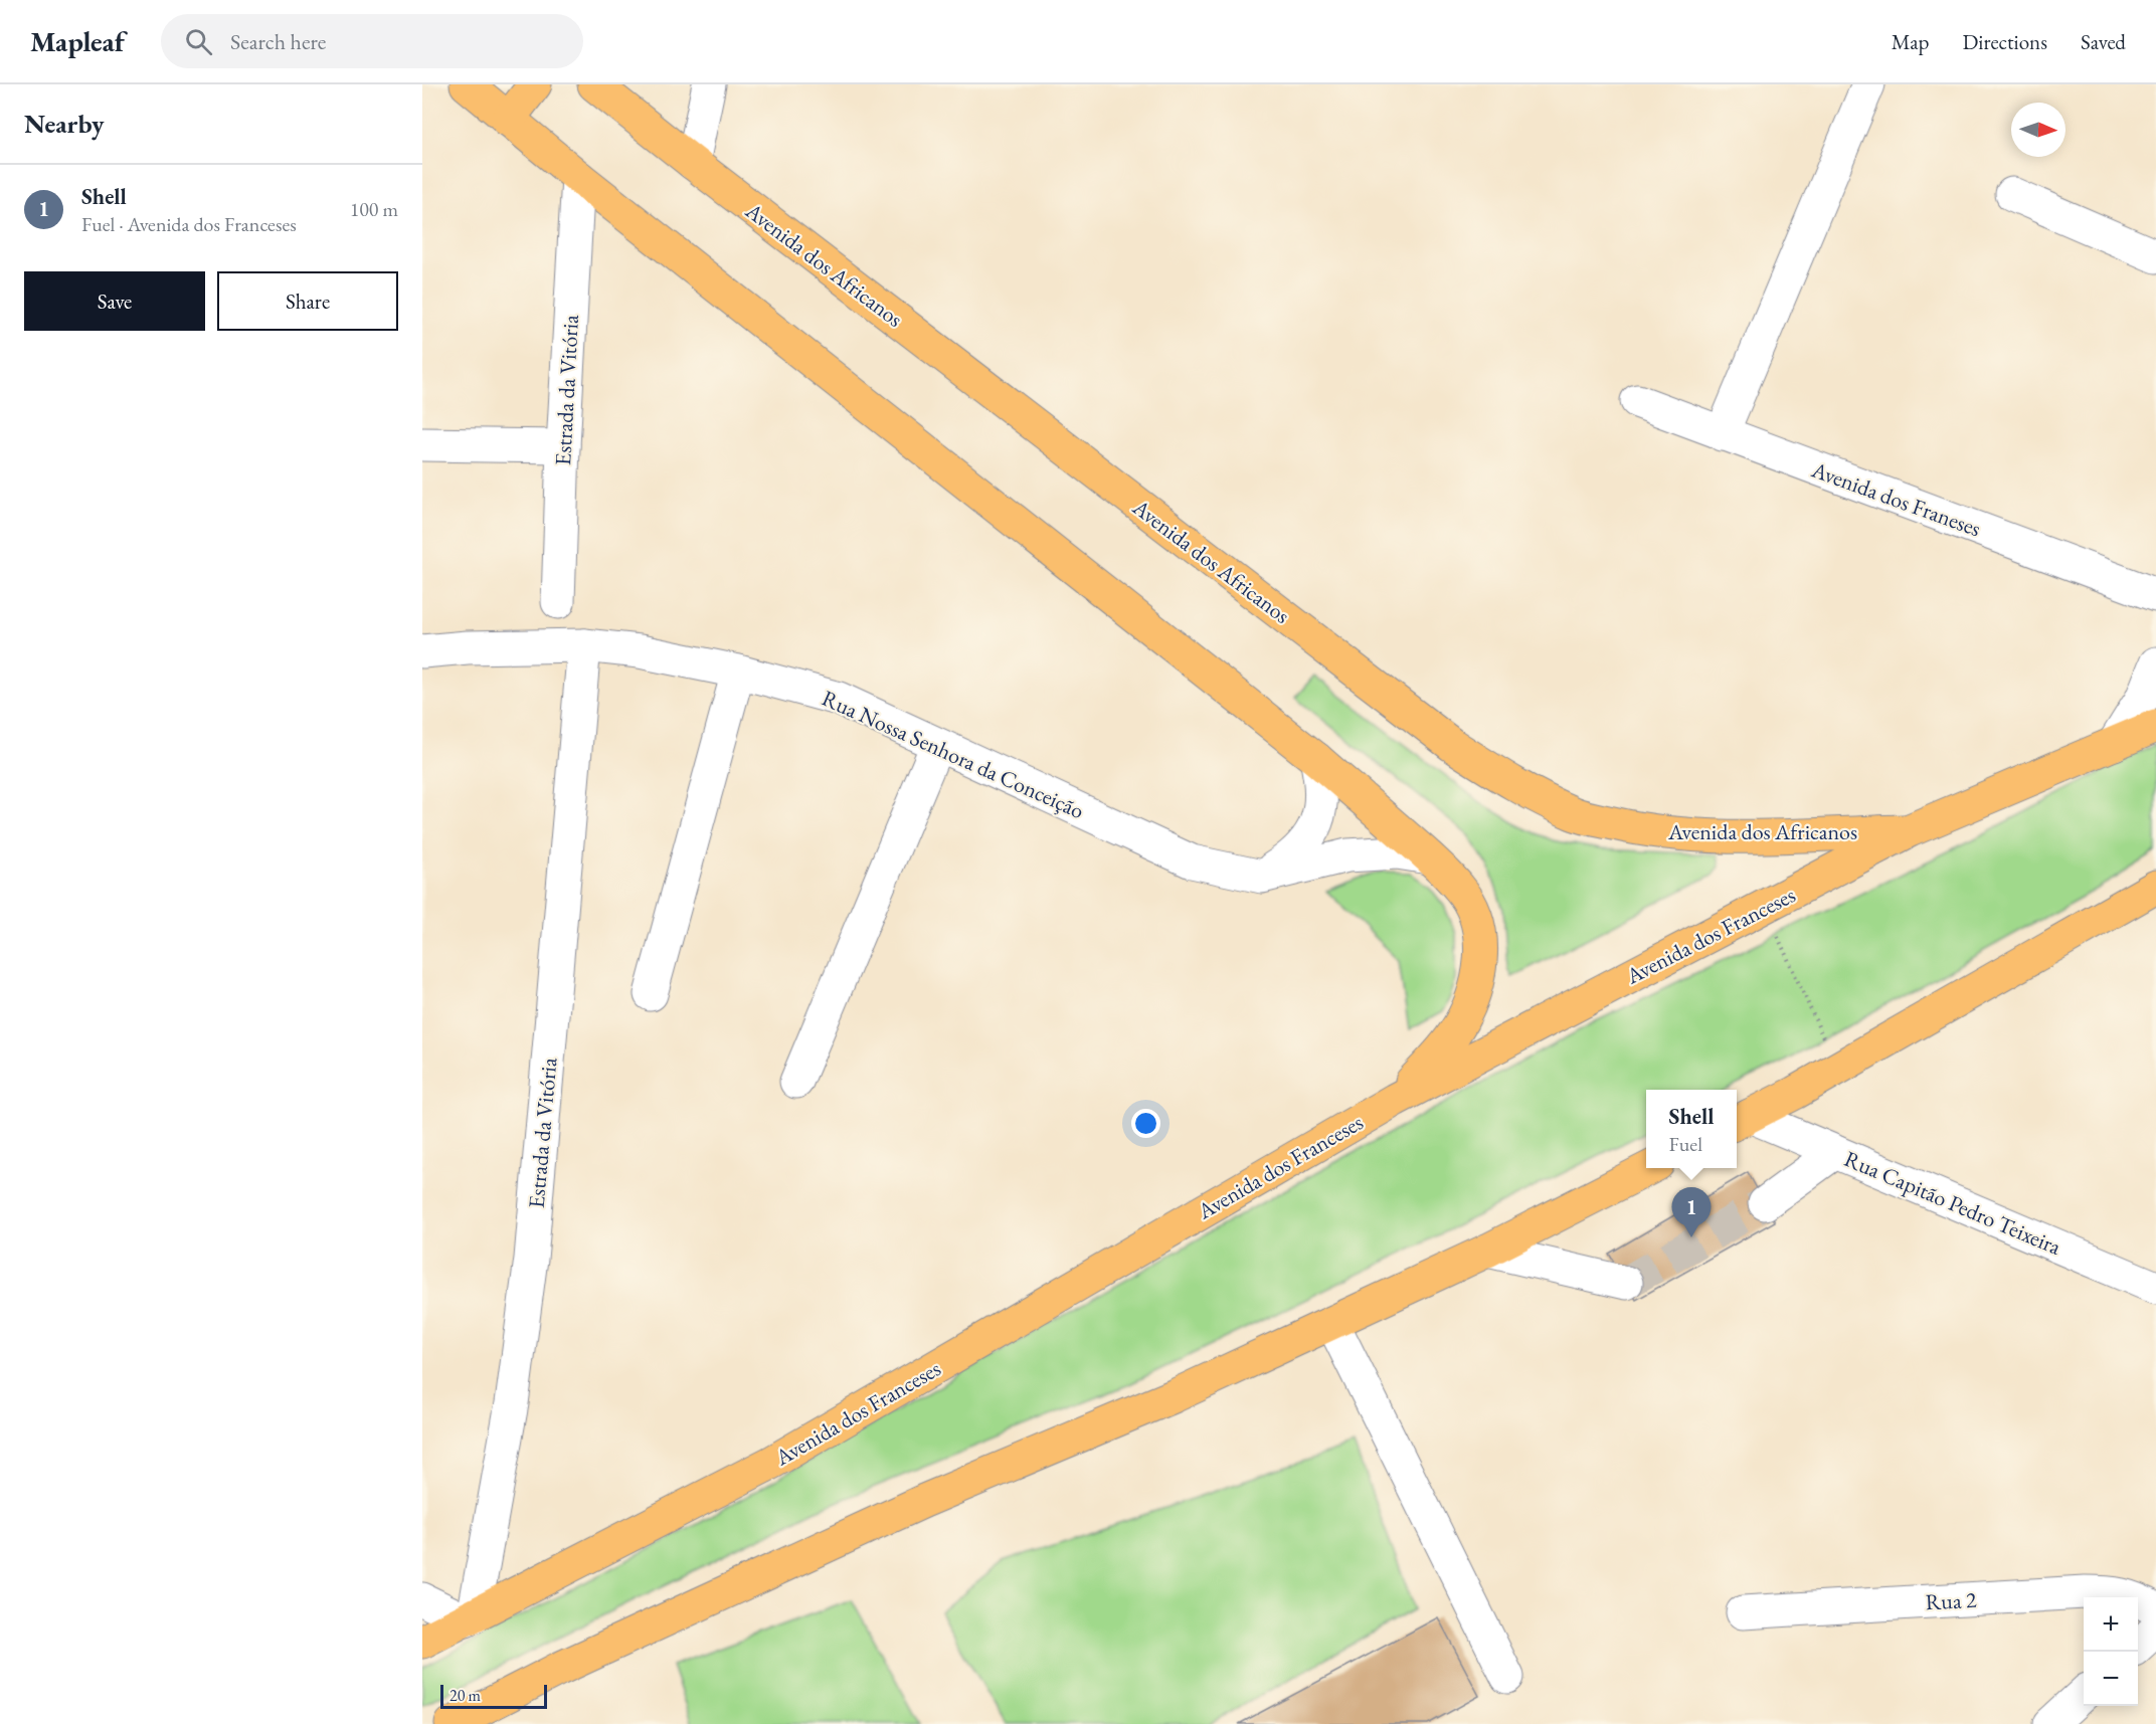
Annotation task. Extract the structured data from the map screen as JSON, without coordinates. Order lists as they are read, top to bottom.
{
  "streets": {
    "main road": ["Avenida dos Africanos", "Avenida dos Franceses"],
    "street": [
      "Estrada da Vitória",
      "Avenida dos Franeses",
      "Rua Nossa Senhora da Conceição",
      "Rua Capitão Pedro Teixeira",
      "Rua 2"
    ]
  },
  "crossings": [
    ["Avenida dos Africanos", "Avenida dos Franceses"],
    ["Estrada da Vitória", "Rua Nossa Senhora da Conceição"],
    ["Estrada da Vitória", "Avenida dos Franceses"]
  ],
  "scale_bar": "20 m",
  "north": "right",
  "page": {
    "header": "Mapleaf",
    "search": "Search here",
    "nav": ["Map", "Directions", "Saved"],
    "heading": "Nearby",
    "list": [
      {
        "mark": "1",
        "name": "Shell",
        "note": "Fuel · Avenida dos Franceses",
        "value": "100 m"
      }
    ],
    "buttons": ["Save", "Share"],
    "popup": ["Shell", "Fuel"],
    "pins": "1",
    "map_buttons": ["+", "−"],
    "scale": "20 m"
  }
}
